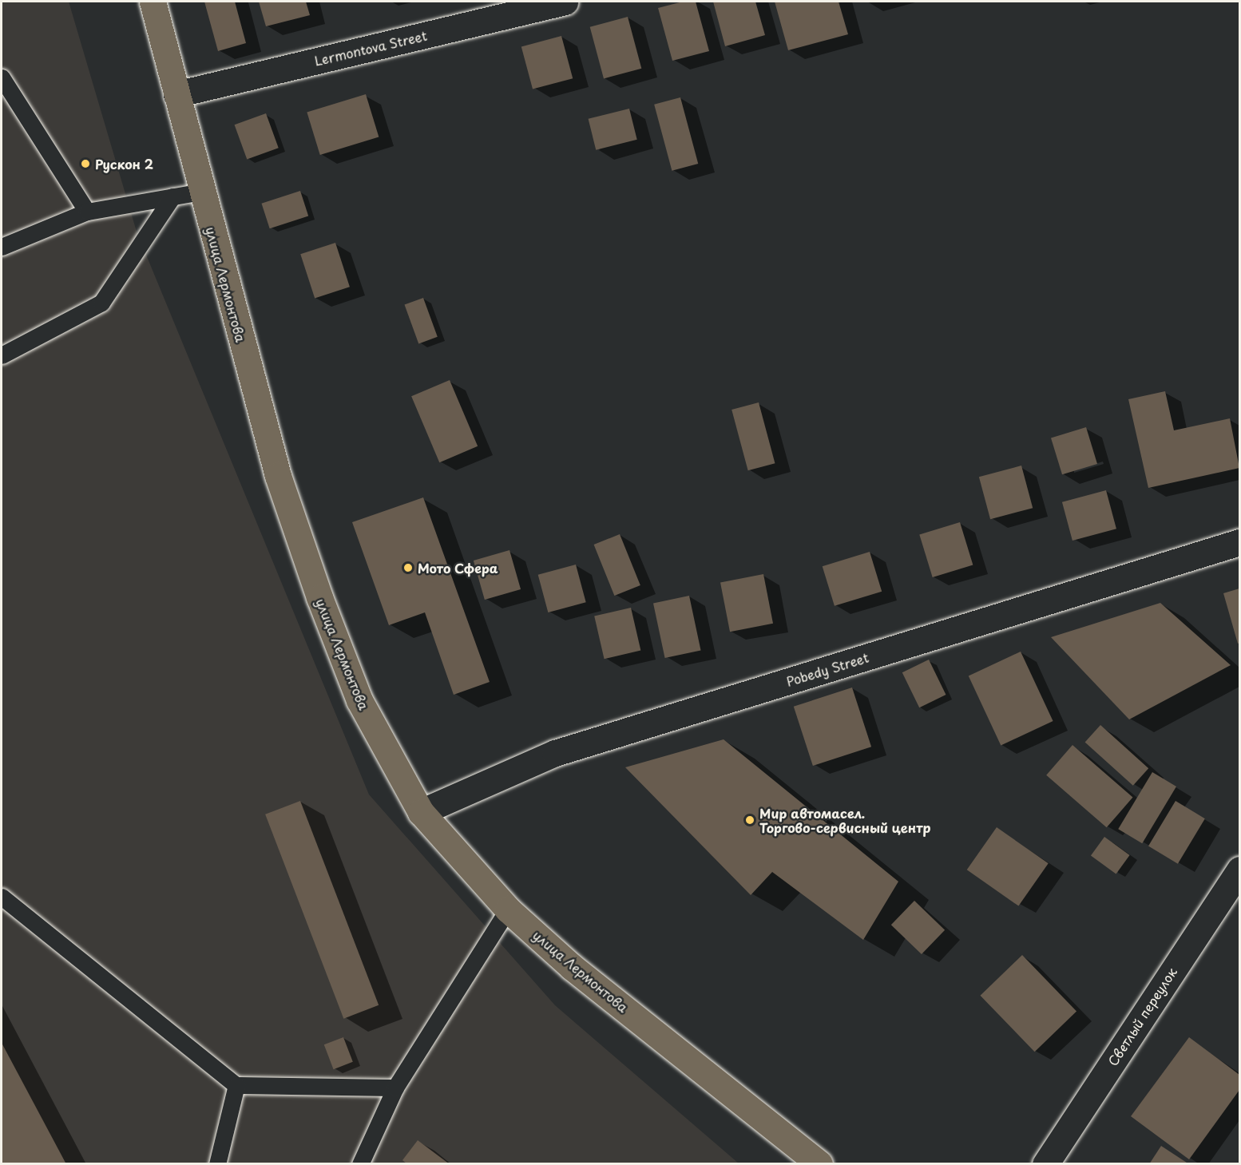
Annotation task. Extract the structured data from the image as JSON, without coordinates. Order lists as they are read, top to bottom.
{
  "streets": {
    "main road": ["улица Лермонтова"],
    "street": ["Lermontova Street", "Pobedy Street", "Светлый переулок"]
  },
  "crossings": [
    ["Lermontova Street", "улица Лермонтова"],
    ["улица Лермонтова", "Pobedy Street"]
  ],
  "places": ["Рускон 2", "Мото Сфера", "Мир автомасел. Торгово-сервисный центр"]
}
